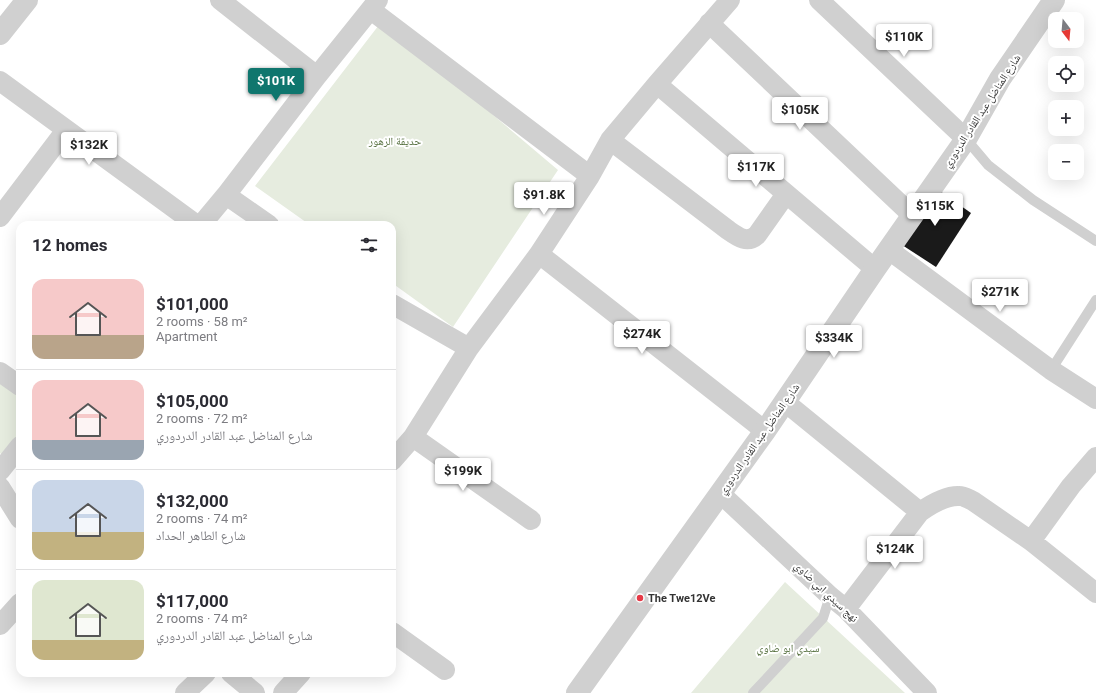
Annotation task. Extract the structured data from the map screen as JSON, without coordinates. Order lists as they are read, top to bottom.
{
  "streets": {
    "street": ["شارع المناضل عبد القادر الدردوري", "نهج سيدي ابي ضاوي"]
  },
  "crossings": [
    ["شارع المناضل عبد القادر الدردوري", "نهج سيدي ابي ضاوي"]
  ],
  "parks": ["حديقة الزهور", "سيدي ابو ضاوي"],
  "places": ["The Twe12Ve"],
  "north": "bottom",
  "page": {
    "map_buttons": ["+", "−"],
    "price": [
      "$110K",
      "$101K",
      "$105K",
      "$132K",
      "$117K",
      "$91.8K",
      "$115K",
      "$271K",
      "$274K",
      "$334K",
      "$199K",
      "$124K"
    ],
    "heading": "12 homes",
    "list": [
      {
        "name": "$101,000",
        "note": "2 rooms · 58 m² · Apartment"
      },
      {
        "name": "$105,000",
        "note": "2 rooms · 72 m² · شارع المناضل عبد القادر الدردوري"
      },
      {
        "name": "$132,000",
        "note": "2 rooms · 74 m² · شارع الطاهر الحداد"
      },
      {
        "name": "$117,000",
        "note": "2 rooms · 74 m² · شارع المناضل عبد القادر الدردوري"
      }
    ]
  }
}
